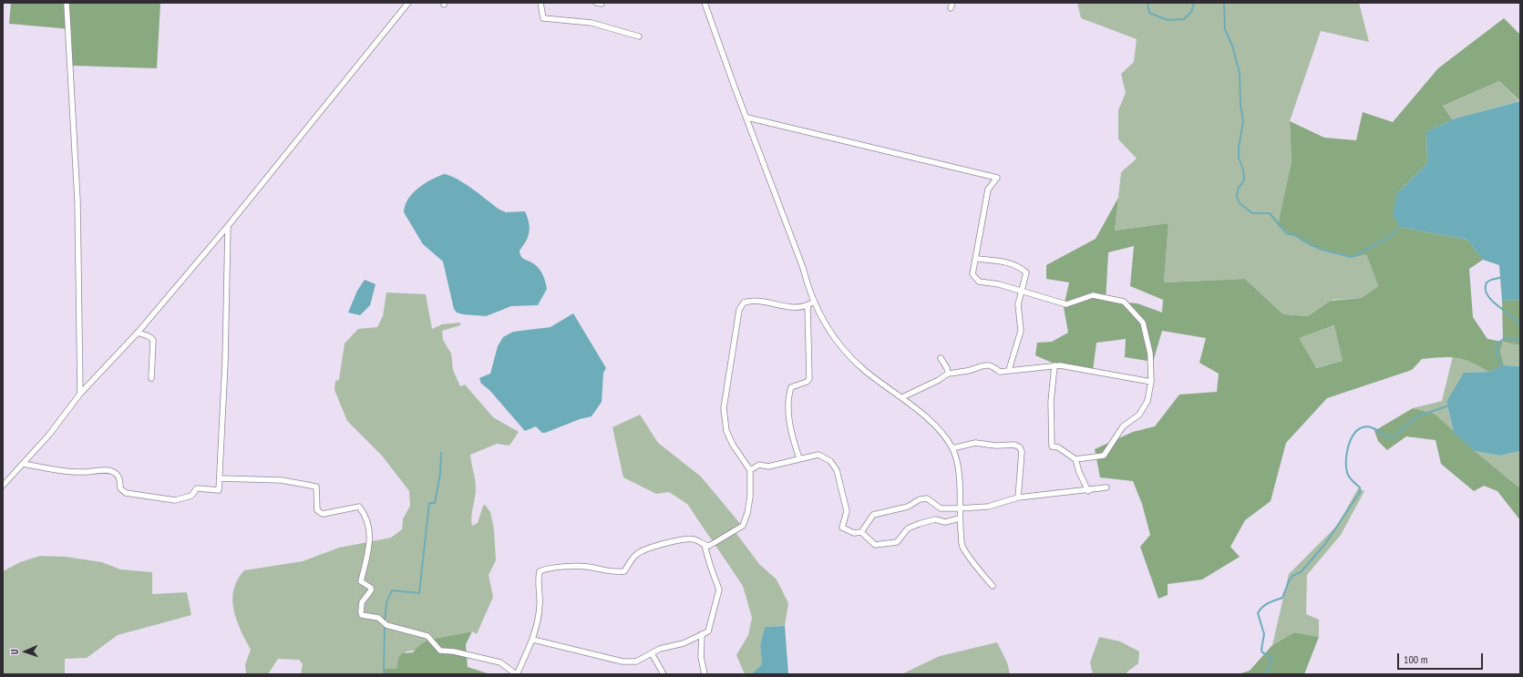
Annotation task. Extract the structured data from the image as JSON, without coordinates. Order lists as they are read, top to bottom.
{
  "scale_bar": "100 m",
  "north": "left"
}
